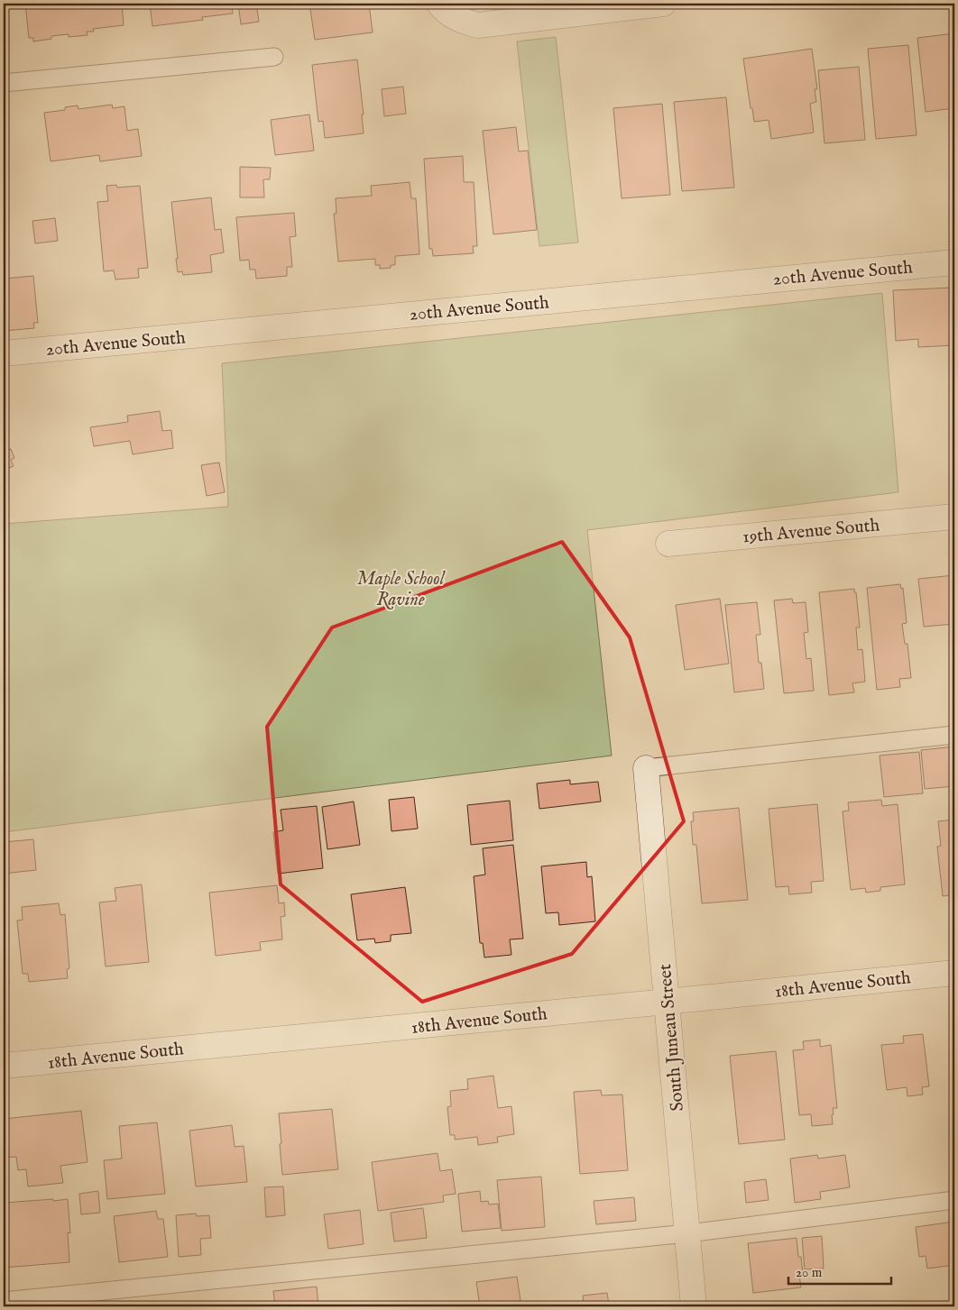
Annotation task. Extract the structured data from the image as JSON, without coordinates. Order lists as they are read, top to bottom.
{
  "streets": {
    "street": [
      "20th Avenue South",
      "19th Avenue South",
      "18th Avenue South",
      "South Juneau Street"
    ]
  },
  "crossings": [
    ["18th Avenue South", "South Juneau Street"]
  ],
  "parks": ["Maple School Ravine"],
  "scale_bar": "20 m"
}
